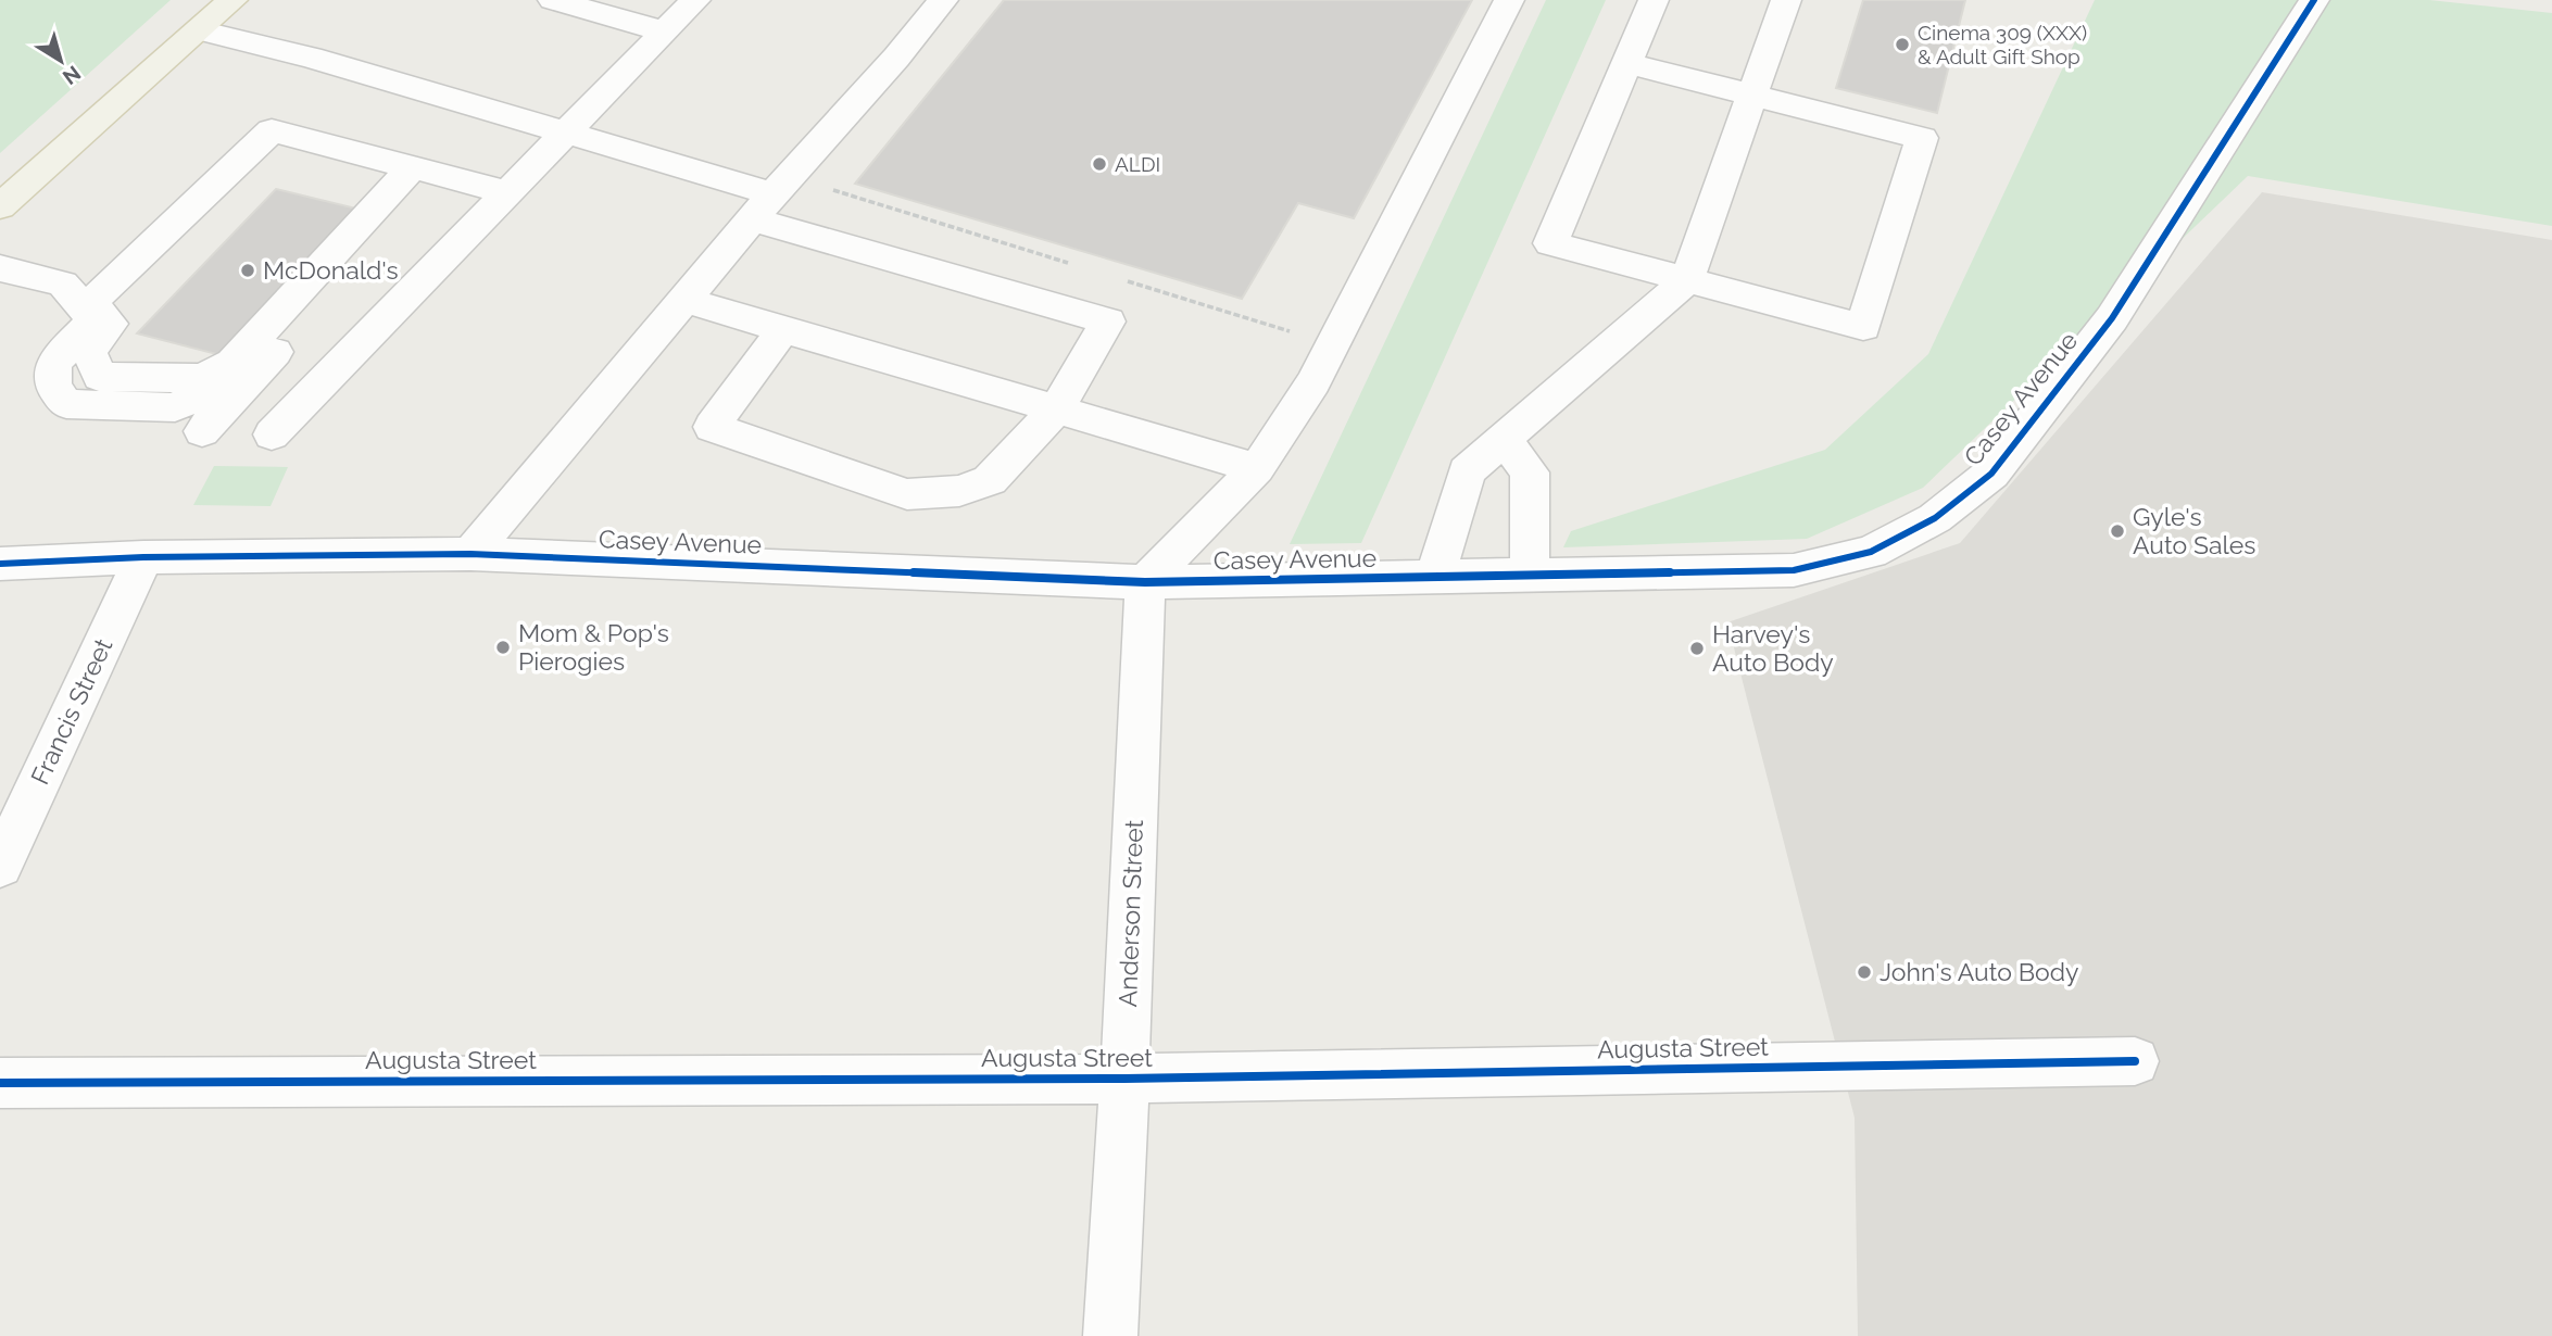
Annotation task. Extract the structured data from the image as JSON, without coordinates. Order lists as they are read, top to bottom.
{
  "streets": {
    "street": [
      "Casey Avenue",
      "Francis Street",
      "Anderson Street",
      "Augusta Street"
    ]
  },
  "crossings": [
    ["Casey Avenue", "Francis Street"],
    ["Casey Avenue", "Anderson Street"],
    ["Anderson Street", "Augusta Street"]
  ],
  "places": [
    "Cinema 309 (XXX) & Adult Gift Shop",
    "ALDI",
    "McDonald's",
    "Gyle's Auto Sales",
    "Mom & Pop's Pierogies",
    "Harvey's Auto Body",
    "John's Auto Body"
  ],
  "north": "bottom right"
}
